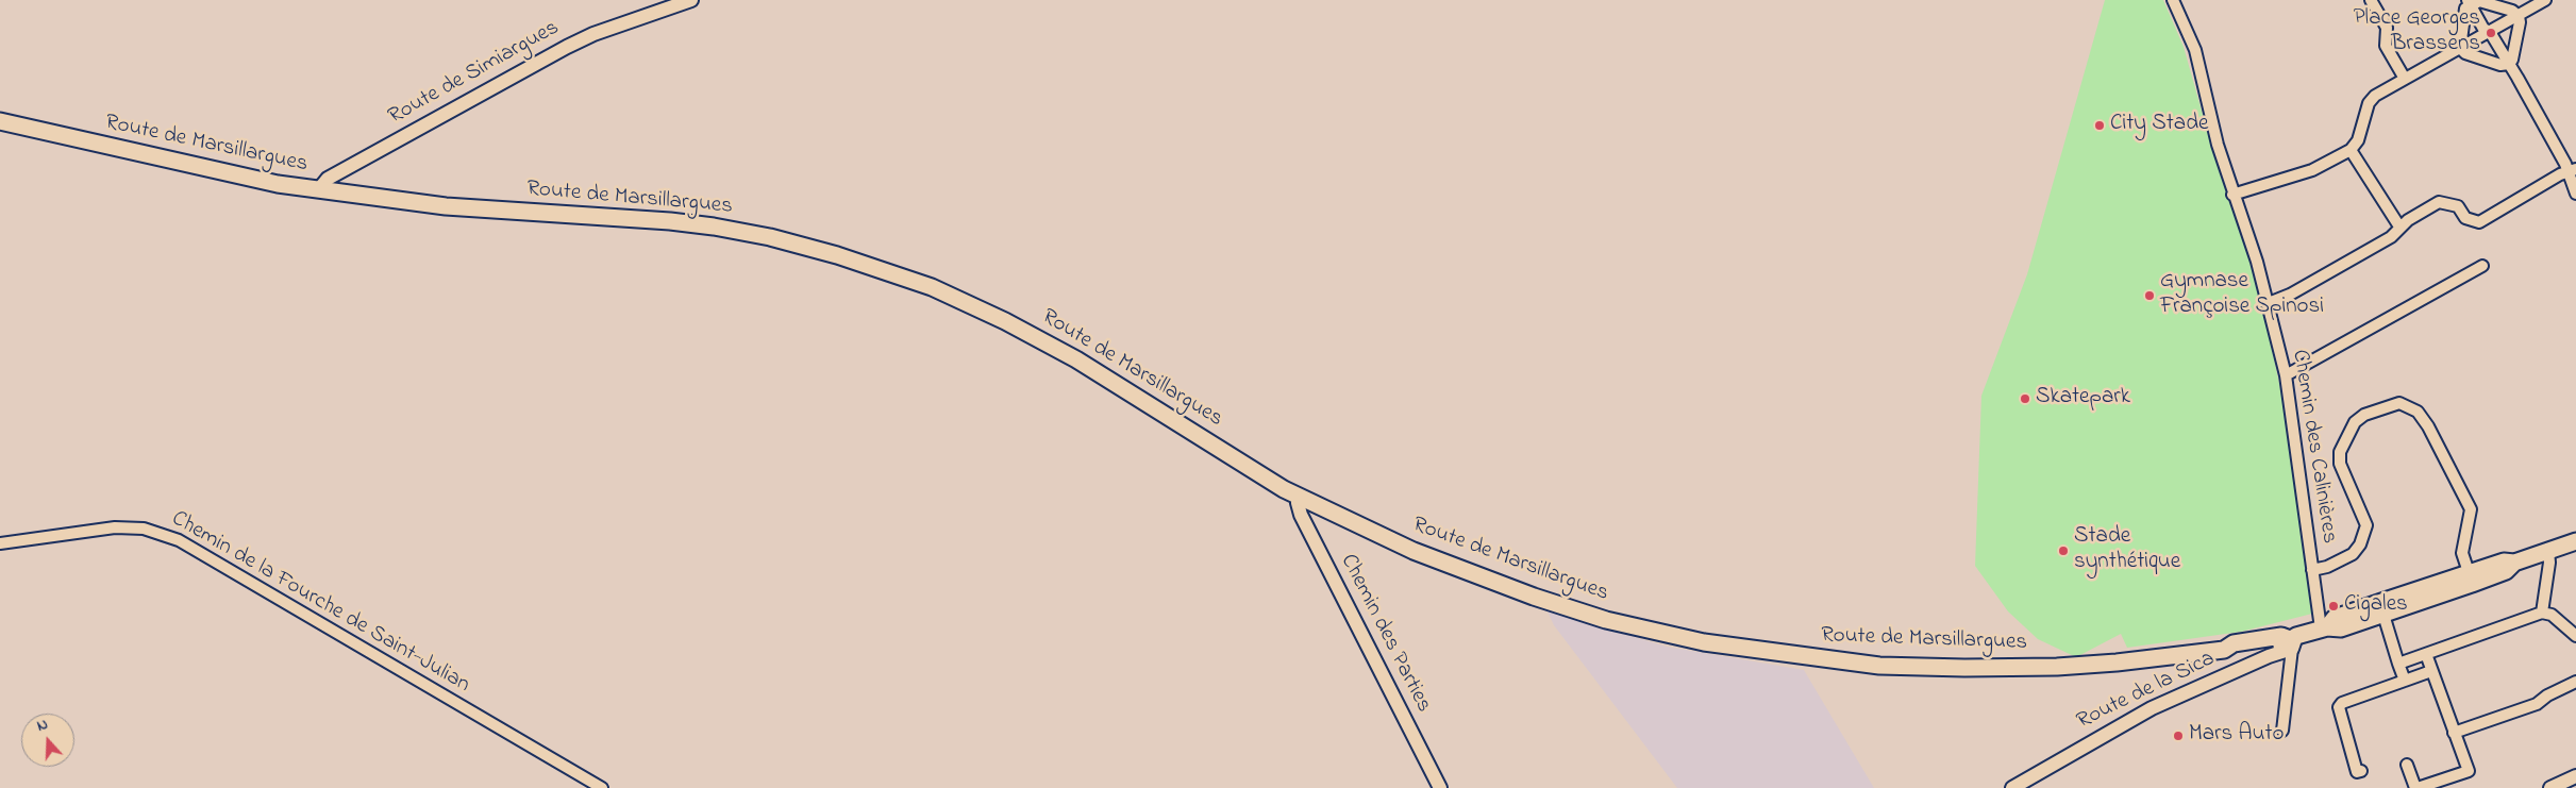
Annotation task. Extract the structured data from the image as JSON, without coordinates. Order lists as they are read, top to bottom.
{
  "streets": {
    "main road": ["Route de Marsillargues"],
    "street": [
      "Route de Simiargues",
      "Chemin des Calinières",
      "Chemin de la Fourche de Saint-Julian",
      "Chemin des Parties",
      "Route de la Sica"
    ]
  },
  "crossings": [
    ["Route de Simiargues", "Route de Marsillargues"],
    ["Route de Marsillargues", "Chemin des Calinières"],
    ["Route de Marsillargues", "Chemin des Parties"],
    ["Route de Marsillargues", "Route de la Sica"]
  ],
  "places": [
    "Place Georges Brassens",
    "City Stade",
    "Gymnase Françoise Spinosi",
    "Skatepark",
    "Stade synthétique",
    "Cigales",
    "Mars Auto"
  ],
  "north": "top"
}
